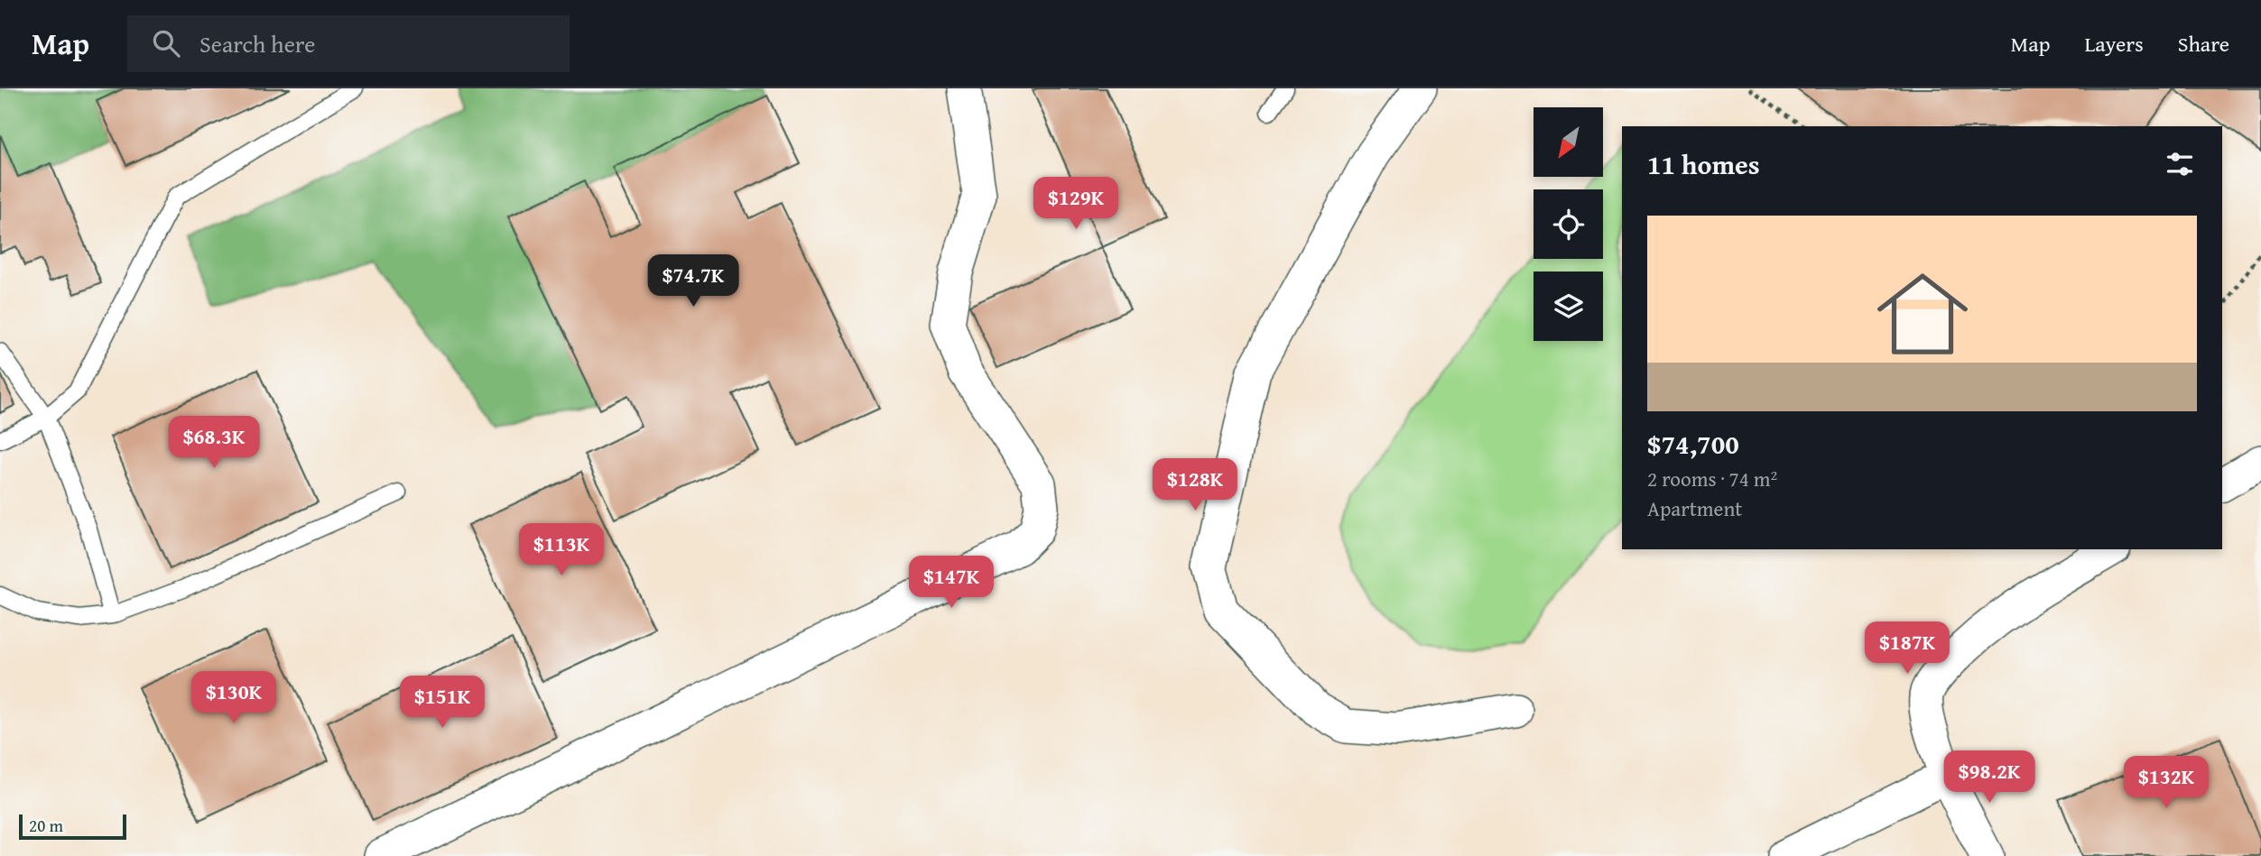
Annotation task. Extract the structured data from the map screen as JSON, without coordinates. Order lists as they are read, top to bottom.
{
  "scale_bar": "20 m",
  "north": "bottom left",
  "page": {
    "header": "Map",
    "search": "Search here",
    "nav": ["Map", "Layers", "Share"],
    "heading": "11 homes",
    "price": [
      "$129K",
      "$74.7K",
      "$68.3K",
      "$128K",
      "$113K",
      "$147K",
      "$187K",
      "$130K",
      "$151K",
      "$98.2K",
      "$132K"
    ],
    "list": [
      {
        "name": "$74,700",
        "note": "2 rooms · 74 m² · Apartment"
      }
    ],
    "scale": "20 m"
  }
}
